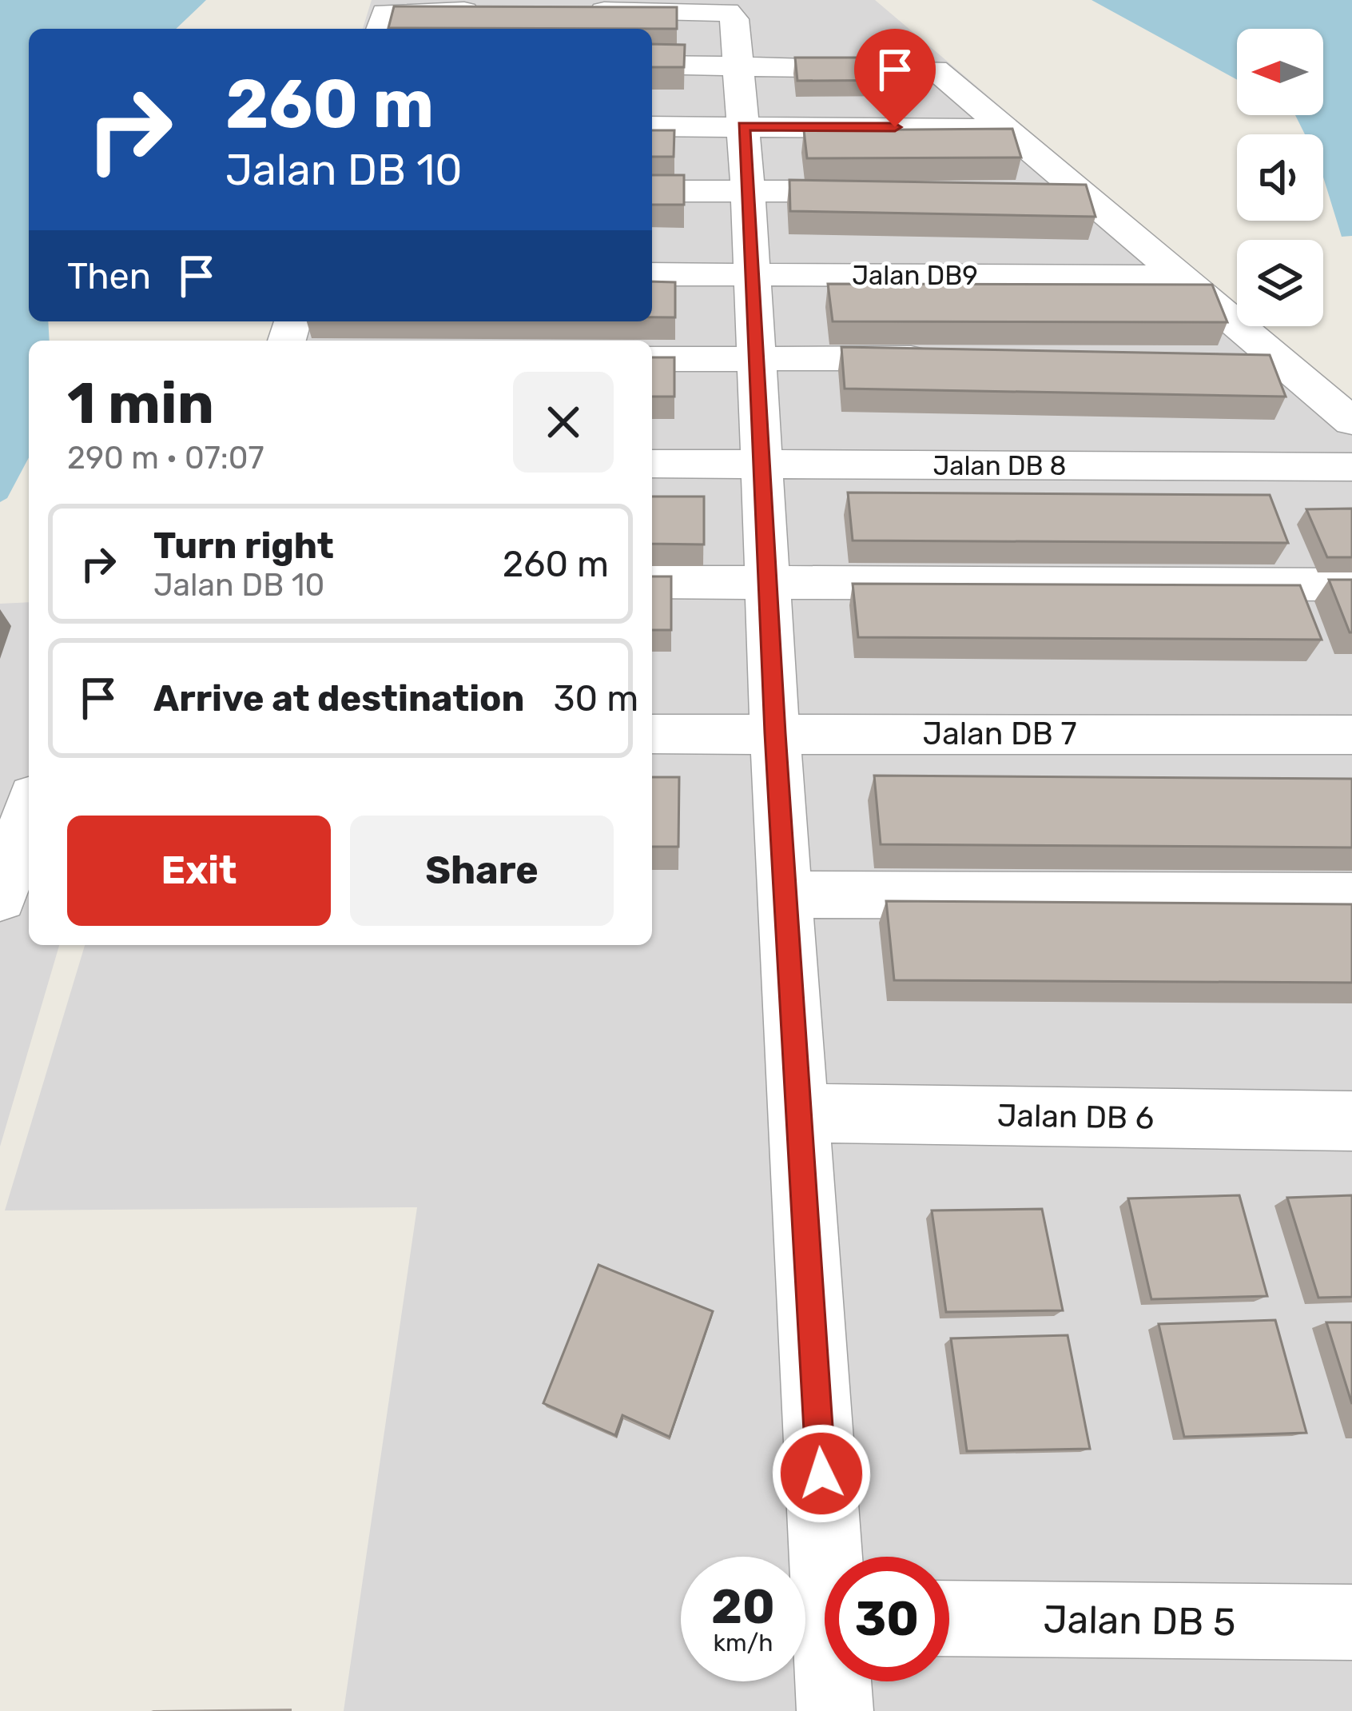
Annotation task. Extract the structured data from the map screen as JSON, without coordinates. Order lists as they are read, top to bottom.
{
  "streets": {
    "street": [
      "Jalan DB9",
      "Jalan DB 8",
      "Jalan DB 7",
      "Jalan DB 6",
      "Jalan DB 5"
    ]
  },
  "north": "left",
  "page": {
    "turn": ["260 m", "Jalan DB 10"],
    "then": "Then",
    "heading": ["1 min", "290 m · 07:07"],
    "list": [
      {
        "name": "Turn right",
        "note": "Jalan DB 10",
        "value": "260 m"
      },
      {
        "name": "Arrive at destination",
        "value": "30 m"
      }
    ],
    "buttons": ["Exit", "Share"],
    "speed": "20 km/h",
    "limit": "30"
  }
}
